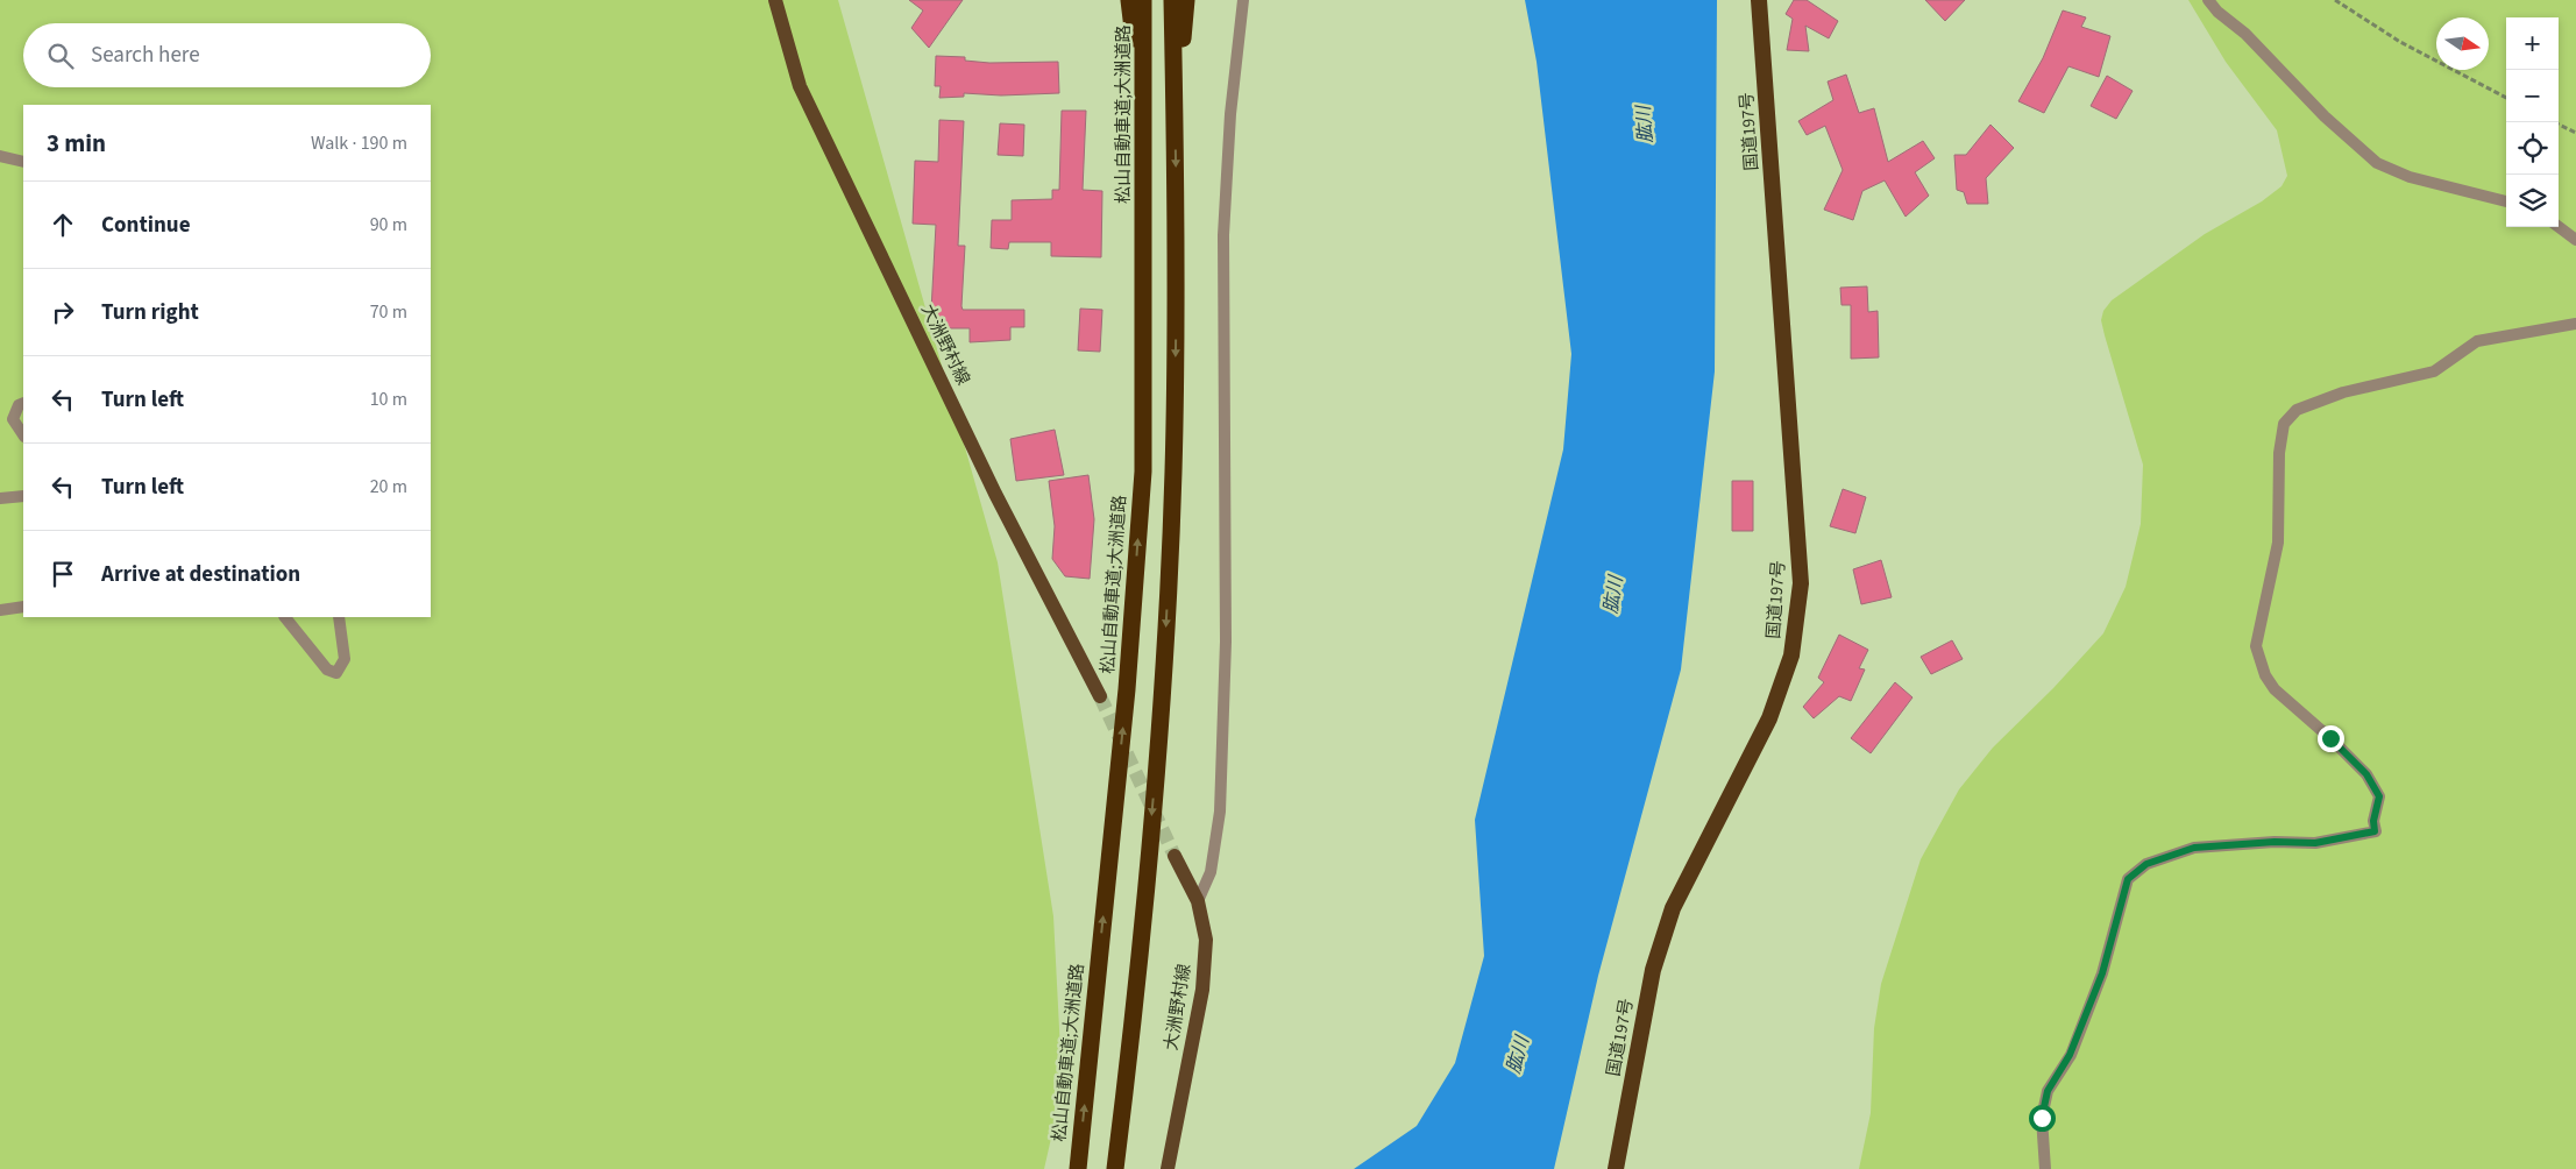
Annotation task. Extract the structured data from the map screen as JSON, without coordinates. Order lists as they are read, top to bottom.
{
  "streets": {
    "highway": ["松山自動車道;大洲道路", "国道197号"],
    "main road": ["大洲野村線"]
  },
  "water": ["肱川"],
  "north": "right",
  "page": {
    "map_buttons": ["+", "−"],
    "search": "Search here",
    "heading": ["3 min", "Walk · 190 m"],
    "list": [
      ["Continue", "90 m"],
      ["Turn right", "70 m"],
      ["Turn left", "10 m"],
      ["Turn left", "20 m"],
      "Arrive at destination"
    ]
  }
}
